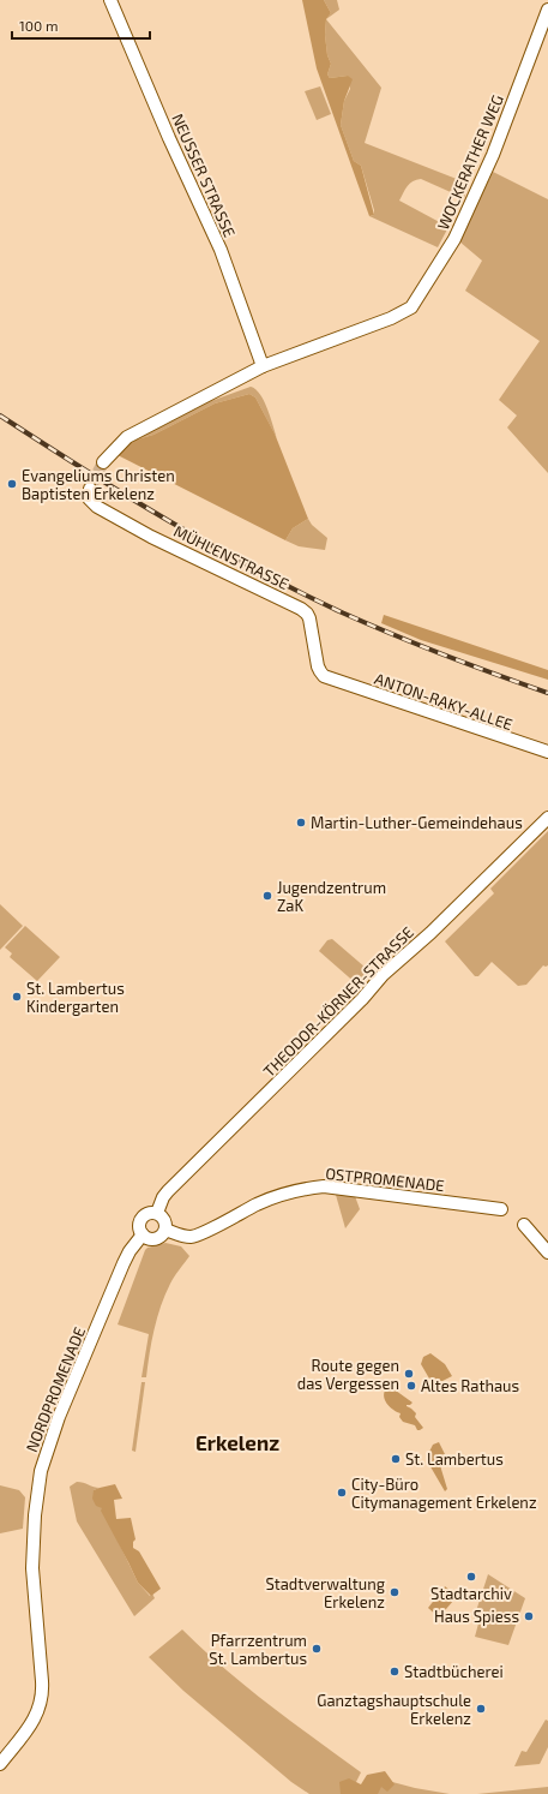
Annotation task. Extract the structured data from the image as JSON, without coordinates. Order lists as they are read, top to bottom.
{
  "streets": {
    "street": [
      "WOCKERATHER WEG",
      "NEUSSER STRASSE",
      "MÜHLENSTRASSE",
      "ANTON-RAKY-ALLEE",
      "THEODOR-KÖRNER-STRASSE",
      "OSTPROMENADE",
      "NORDPROMENADE"
    ]
  },
  "crossings": [
    ["WOCKERATHER WEG", "NEUSSER STRASSE"],
    ["MÜHLENSTRASSE", "ANTON-RAKY-ALLEE"],
    ["THEODOR-KÖRNER-STRASSE", "OSTPROMENADE"],
    ["THEODOR-KÖRNER-STRASSE", "NORDPROMENADE"],
    ["OSTPROMENADE", "NORDPROMENADE"]
  ],
  "districts": ["Erkelenz"],
  "places": [
    "Evangeliums Christen Baptisten Erkelenz",
    "Martin-Luther-Gemeindehaus",
    "Jugendzentrum ZaK",
    "St. Lambertus Kindergarten",
    "Route gegen das Vergessen",
    "Altes Rathaus",
    "St. Lambertus",
    "City-Büro Citymanagement Erkelenz",
    "Stadtarchiv",
    "Stadtverwaltung Erkelenz",
    "Haus Spiess",
    "Pfarrzentrum St. Lambertus",
    "Stadtbücherei",
    "Ganztagshauptschule Erkelenz"
  ],
  "scale_bar": "100 m"
}
